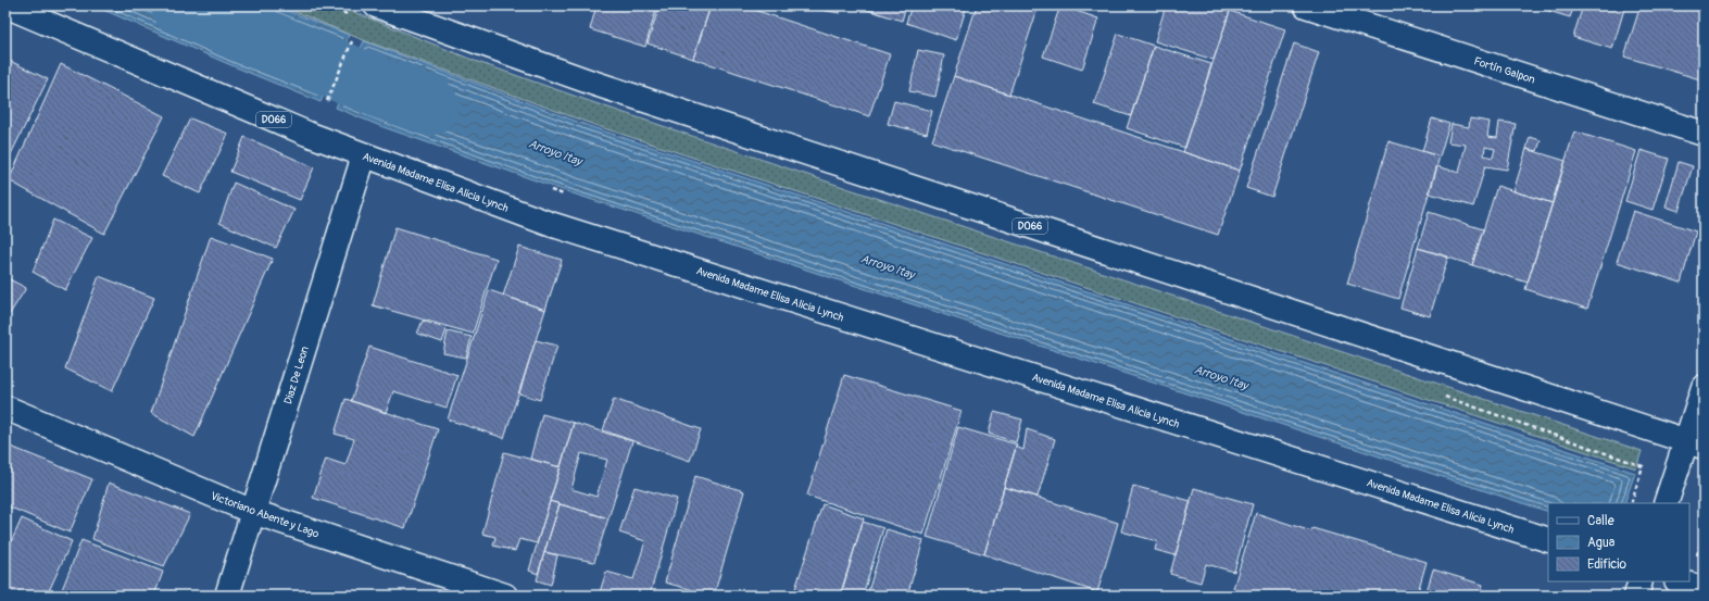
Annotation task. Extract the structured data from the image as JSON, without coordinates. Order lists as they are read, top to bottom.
{
  "streets": {
    "main road": [
      "Fortín Galpon",
      "D066",
      "Avenida Madame Elisa Alicia Lynch",
      "Diaz De Leon",
      "Victoriano Abente y Lago"
    ]
  },
  "crossings": [
    ["Avenida Madame Elisa Alicia Lynch", "Diaz De Leon"],
    ["Diaz De Leon", "Victoriano Abente y Lago"]
  ],
  "water": ["Arroyo Itay"],
  "legend": ["Calle", "Agua", "Edificio"]
}
